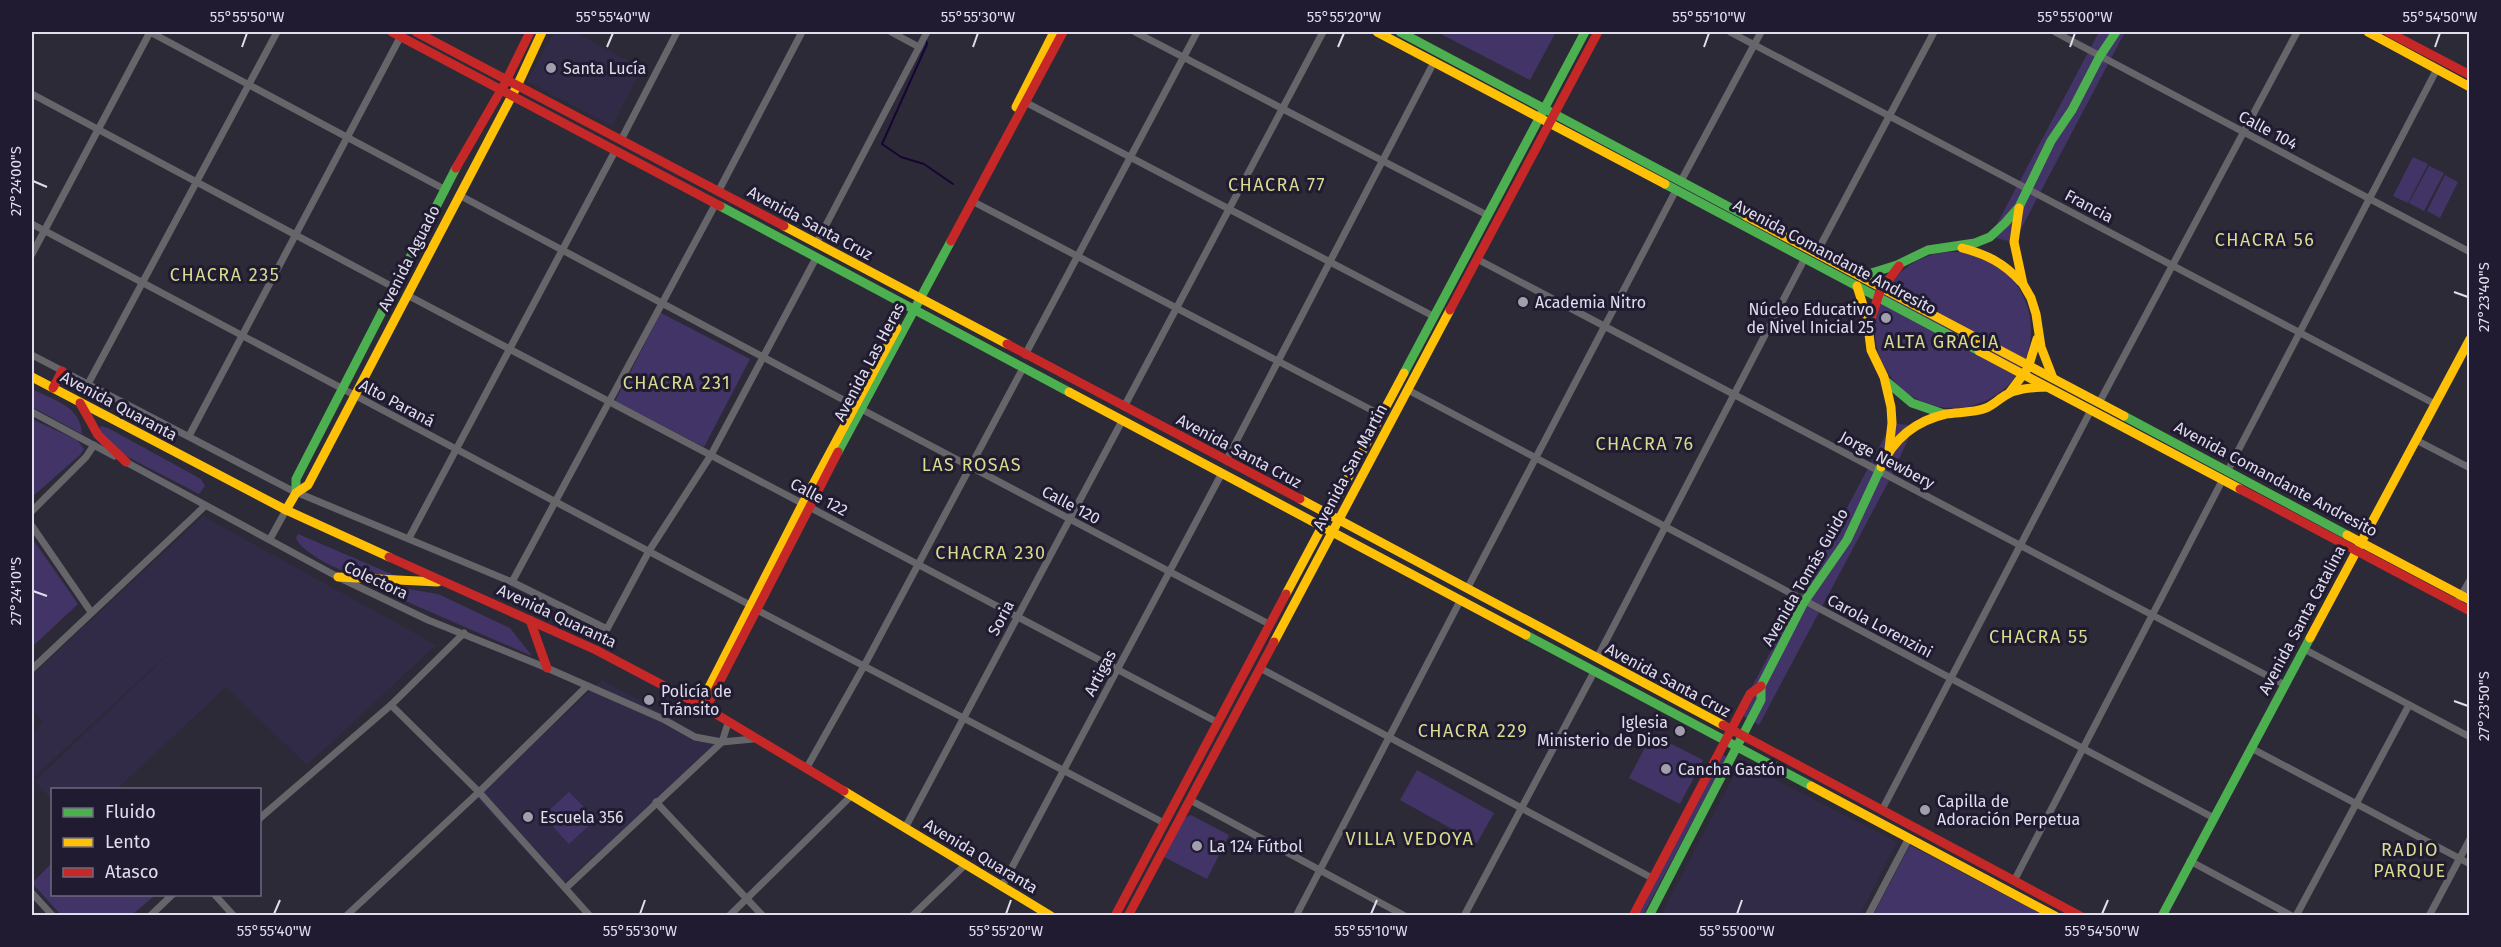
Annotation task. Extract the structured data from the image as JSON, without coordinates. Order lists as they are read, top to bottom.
{
  "streets": {
    "main road": [
      "Avenida Santa Cruz",
      "Avenida Comandante Andresito",
      "Avenida Aguado",
      "Avenida Las Heras",
      "Avenida Quaranta",
      "Avenida San Martín",
      "Avenida Tomás Guido",
      "Avenida Santa Catalina"
    ],
    "street": [
      "Calle 104",
      "Francia",
      "Alto Paraná",
      "Jorge Newbery",
      "Calle 122",
      "Calle 120",
      "Colectora",
      "Soria",
      "Carola Lorenzini",
      "Artigas"
    ]
  },
  "crossings": [
    ["Calle 104", "Avenida Tomás Guido"],
    ["Francia", "Avenida Tomás Guido"],
    ["Francia", "Avenida Santa Catalina"],
    ["Avenida Santa Cruz", "Avenida Aguado"],
    ["Avenida Santa Cruz", "Avenida Las Heras"],
    ["Avenida Santa Cruz", "Avenida San Martín"],
    ["Avenida Santa Cruz", "Avenida Tomás Guido"],
    ["Avenida Santa Cruz", "Soria"],
    ["Avenida Santa Cruz", "Artigas"],
    ["Avenida Comandante Andresito", "Avenida San Martín"],
    ["Avenida Comandante Andresito", "Avenida Tomás Guido"],
    ["Avenida Comandante Andresito", "Avenida Santa Catalina"],
    ["Avenida Aguado", "Alto Paraná"],
    ["Avenida Aguado", "Avenida Quaranta"],
    ["Avenida Aguado", "Calle 122"],
    ["Avenida Aguado", "Calle 120"],
    ["Avenida Las Heras", "Alto Paraná"],
    ["Avenida Las Heras", "Avenida Quaranta"],
    ["Avenida Las Heras", "Calle 122"],
    ["Avenida Las Heras", "Calle 120"],
    ["Alto Paraná", "Avenida San Martín"],
    ["Alto Paraná", "Soria"],
    ["Alto Paraná", "Artigas"],
    ["Avenida Quaranta", "Colectora"],
    ["Avenida Quaranta", "Soria"],
    ["Avenida Quaranta", "Artigas"],
    ["Jorge Newbery", "Avenida San Martín"],
    ["Jorge Newbery", "Avenida Tomás Guido"],
    ["Jorge Newbery", "Avenida Santa Catalina"],
    ["Avenida San Martín", "Calle 122"],
    ["Avenida San Martín", "Calle 120"],
    ["Avenida San Martín", "Carola Lorenzini"],
    ["Calle 122", "Soria"],
    ["Calle 122", "Artigas"],
    ["Calle 120", "Soria"],
    ["Calle 120", "Artigas"],
    ["Avenida Tomás Guido", "Carola Lorenzini"],
    ["Avenida Santa Catalina", "Carola Lorenzini"]
  ],
  "districts": [
    "CHACRA 77",
    "CHACRA 56",
    "CHACRA 235",
    "ALTA GRACIA",
    "CHACRA 231",
    "CHACRA 76",
    "LAS ROSAS",
    "CHACRA 230",
    "CHACRA 55",
    "CHACRA 229",
    "VILLA VEDOYA",
    "RADIO PARQUE"
  ],
  "places": [
    "Santa Lucía",
    "Academia Nitro",
    "Núcleo Educativo de Nivel Inicial 25",
    "Policía de Tránsito",
    "Iglesia Ministerio de Dios",
    "Cancha Gastón",
    "Capilla de Adoración Perpetua",
    "Escuela 356",
    "La 124 Fútbol"
  ],
  "legend": ["Fluido", "Lento", "Atasco"],
  "coordinates": [
    "55°55'50\"W",
    "55°55'40\"W",
    "55°55'30\"W",
    "55°55'20\"W",
    "55°55'10\"W",
    "55°55'00\"W",
    "55°54'50\"W",
    "27°24'00\"S",
    "27°23'40\"S",
    "27°24'10\"S",
    "27°23'50\"S"
  ]
}
